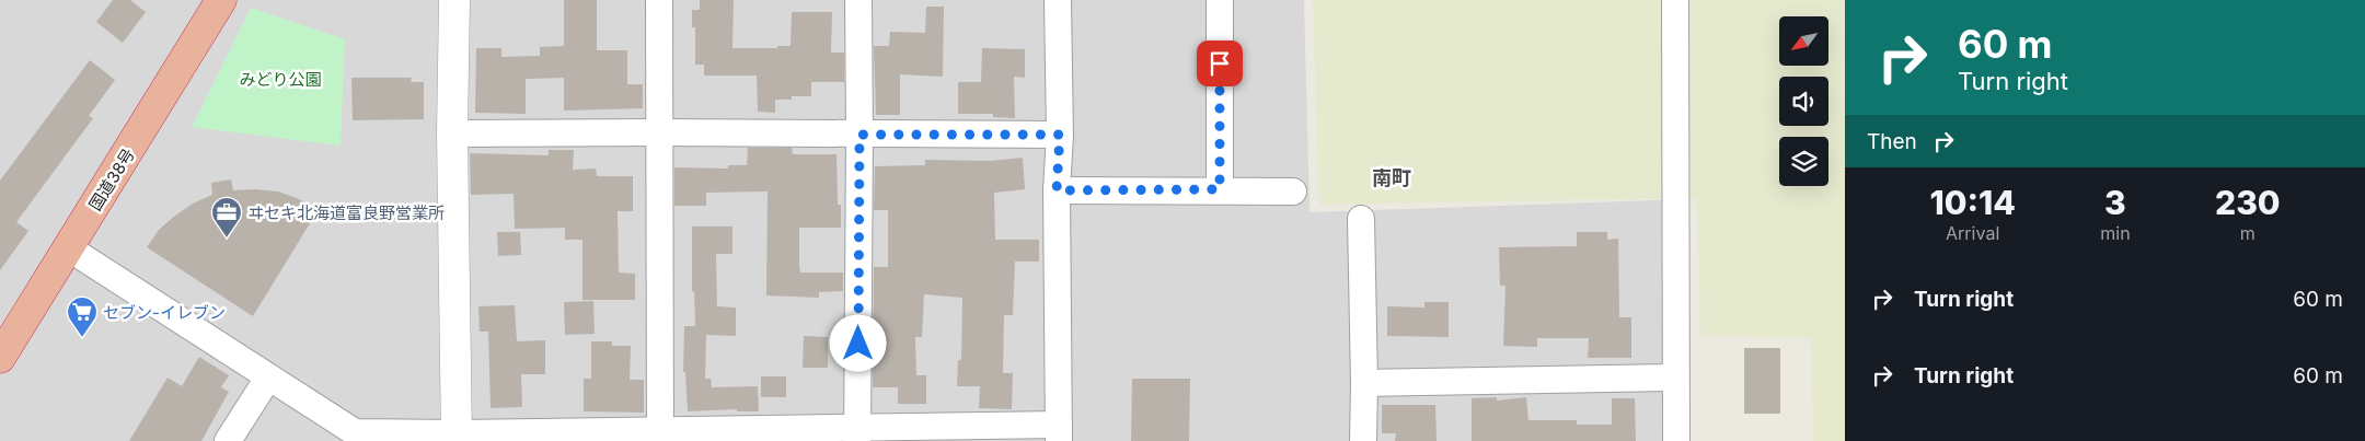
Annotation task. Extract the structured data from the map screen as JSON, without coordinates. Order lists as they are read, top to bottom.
{
  "streets": {
    "highway": ["国道38号"]
  },
  "districts": ["南町"],
  "parks": ["みどり公園"],
  "places": {
    "office": ["ヰセキ北海道富良野営業所"],
    "supermarket": ["セブン-イレブン"]
  },
  "north": "bottom left",
  "page": {
    "turn": ["60 m", "Turn right"],
    "then": "Then",
    "eta": [
      "10:14",
      "Arrival",
      "3",
      "min",
      "230",
      "m"
    ],
    "list": [
      {
        "name": "Turn right",
        "value": "60 m"
      },
      {
        "name": "Turn right",
        "value": "60 m"
      }
    ]
  }
}
